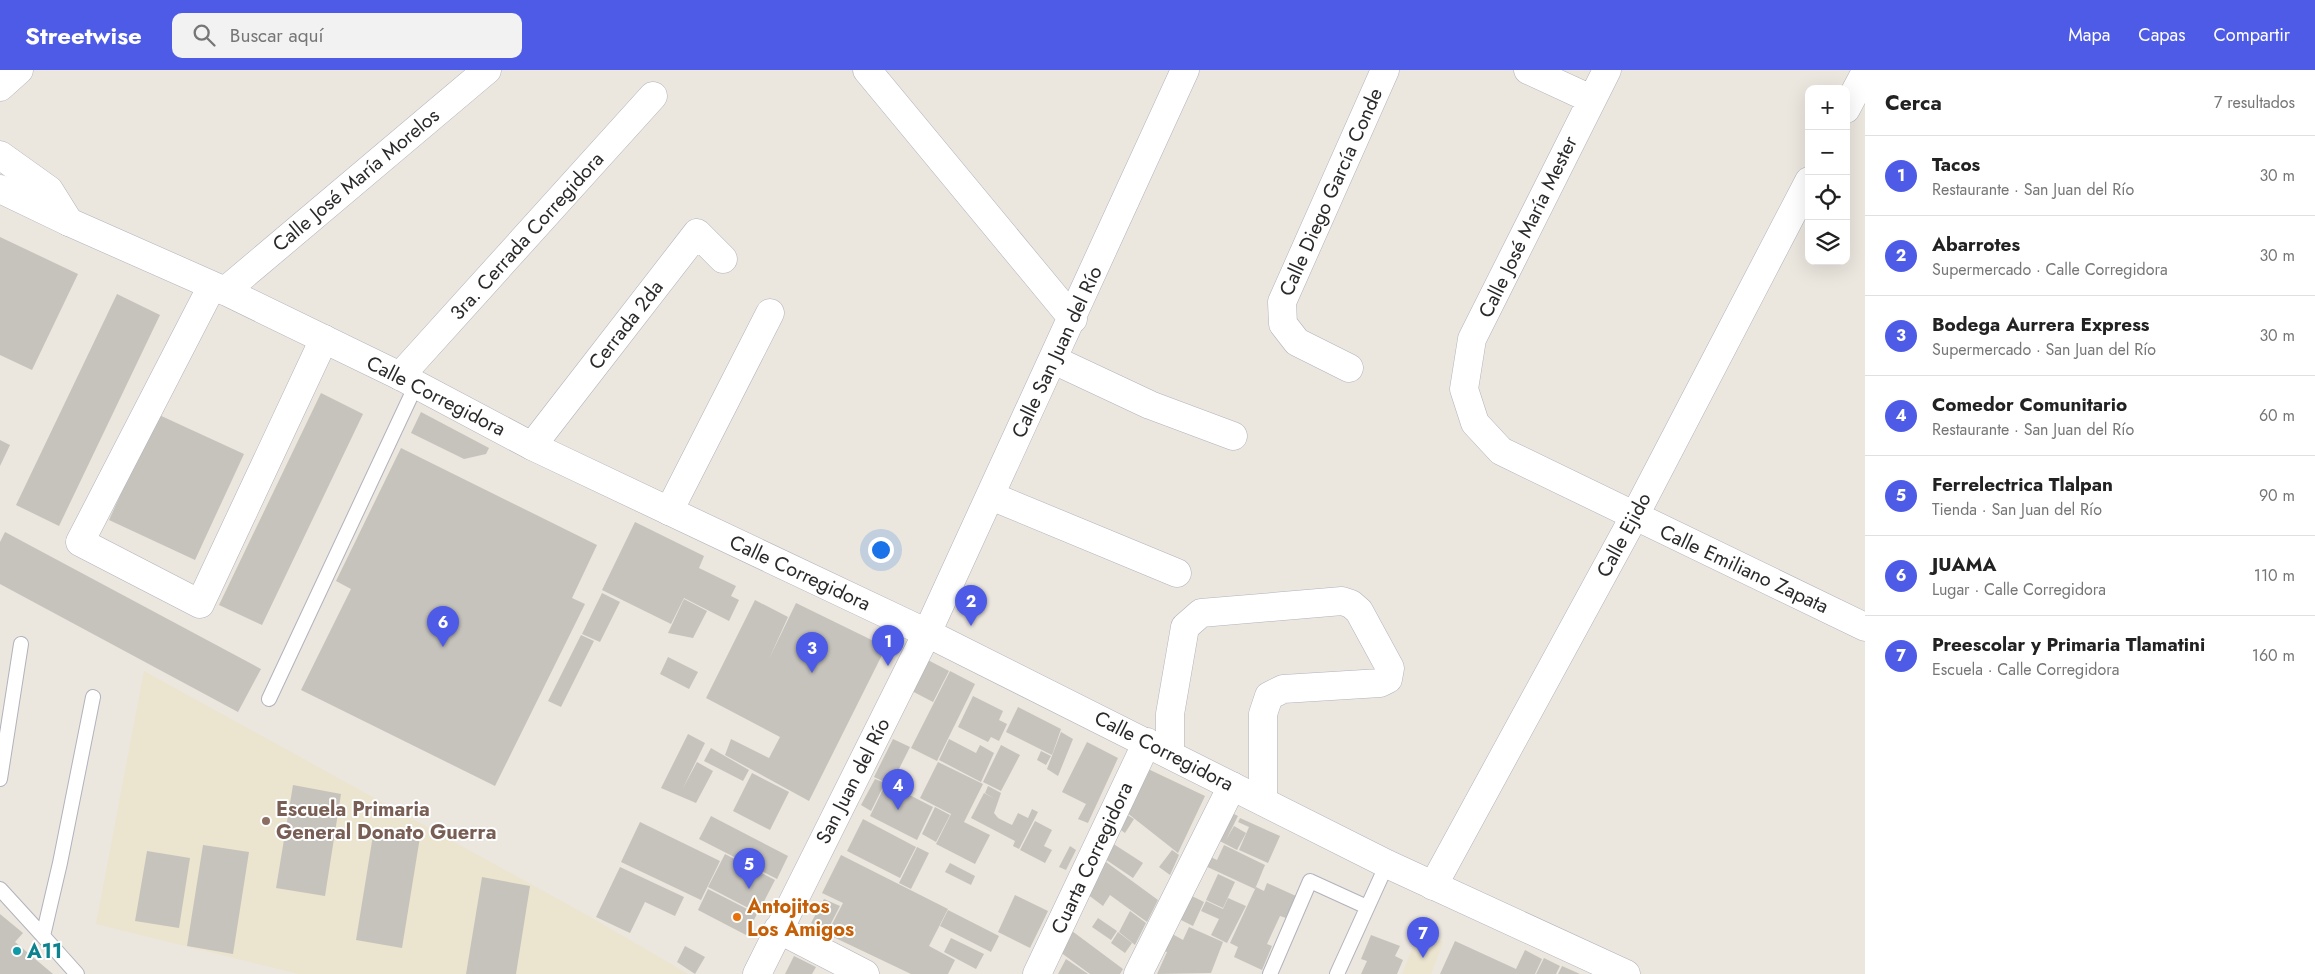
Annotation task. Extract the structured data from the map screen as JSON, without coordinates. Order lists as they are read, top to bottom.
{
  "streets": {
    "street": [
      "Calle José María Morelos",
      "Calle Diego García Conde",
      "Calle José María Mester",
      "3ra. Cerrada Corregidora",
      "Cerrada 2da",
      "Calle San Juan del Río",
      "Calle Corregidora",
      "Calle Ejido",
      "Calle Emiliano Zapata",
      "San Juan del Río",
      "Cuarta Corregidora"
    ]
  },
  "crossings": [
    ["Calle José María Morelos", "Calle Corregidora"],
    ["Calle José María Mester", "Calle Emiliano Zapata"],
    ["3ra. Cerrada Corregidora", "Calle Corregidora"],
    ["Cerrada 2da", "Calle Corregidora"],
    ["Calle San Juan del Río", "Calle Corregidora"],
    ["Calle San Juan del Río", "San Juan del Río"],
    ["Calle Corregidora", "Calle Ejido"],
    ["Calle Corregidora", "San Juan del Río"],
    ["Calle Corregidora", "Cuarta Corregidora"],
    ["Calle Ejido", "Calle Emiliano Zapata"]
  ],
  "places": ["Escuela Primaria General Donato Guerra", "Antojitos Los Amigos", "A11"],
  "page": {
    "header": "Streetwise",
    "search": "Buscar aquí",
    "nav": ["Mapa", "Capas", "Compartir"],
    "heading": ["Cerca", "7 resultados"],
    "map_buttons": ["+", "−"],
    "list": [
      {
        "mark": "1",
        "name": "Tacos",
        "note": "Restaurante · San Juan del Río",
        "value": "30 m"
      },
      {
        "mark": "2",
        "name": "Abarrotes",
        "note": "Supermercado · Calle Corregidora",
        "value": "30 m"
      },
      {
        "mark": "3",
        "name": "Bodega Aurrera Express",
        "note": "Supermercado · San Juan del Río",
        "value": "30 m"
      },
      {
        "mark": "4",
        "name": "Comedor Comunitario",
        "note": "Restaurante · San Juan del Río",
        "value": "60 m"
      },
      {
        "mark": "5",
        "name": "Ferrelectrica Tlalpan",
        "note": "Tienda · San Juan del Río",
        "value": "90 m"
      },
      {
        "mark": "6",
        "name": "JUAMA",
        "note": "Lugar · Calle Corregidora",
        "value": "110 m"
      },
      {
        "mark": "7",
        "name": "Preescolar y Primaria Tlamatini",
        "note": "Escuela · Calle Corregidora",
        "value": "160 m"
      }
    ],
    "pins": [
      "2",
      "6",
      "1",
      "3",
      "4",
      "5",
      "7"
    ]
  }
}
